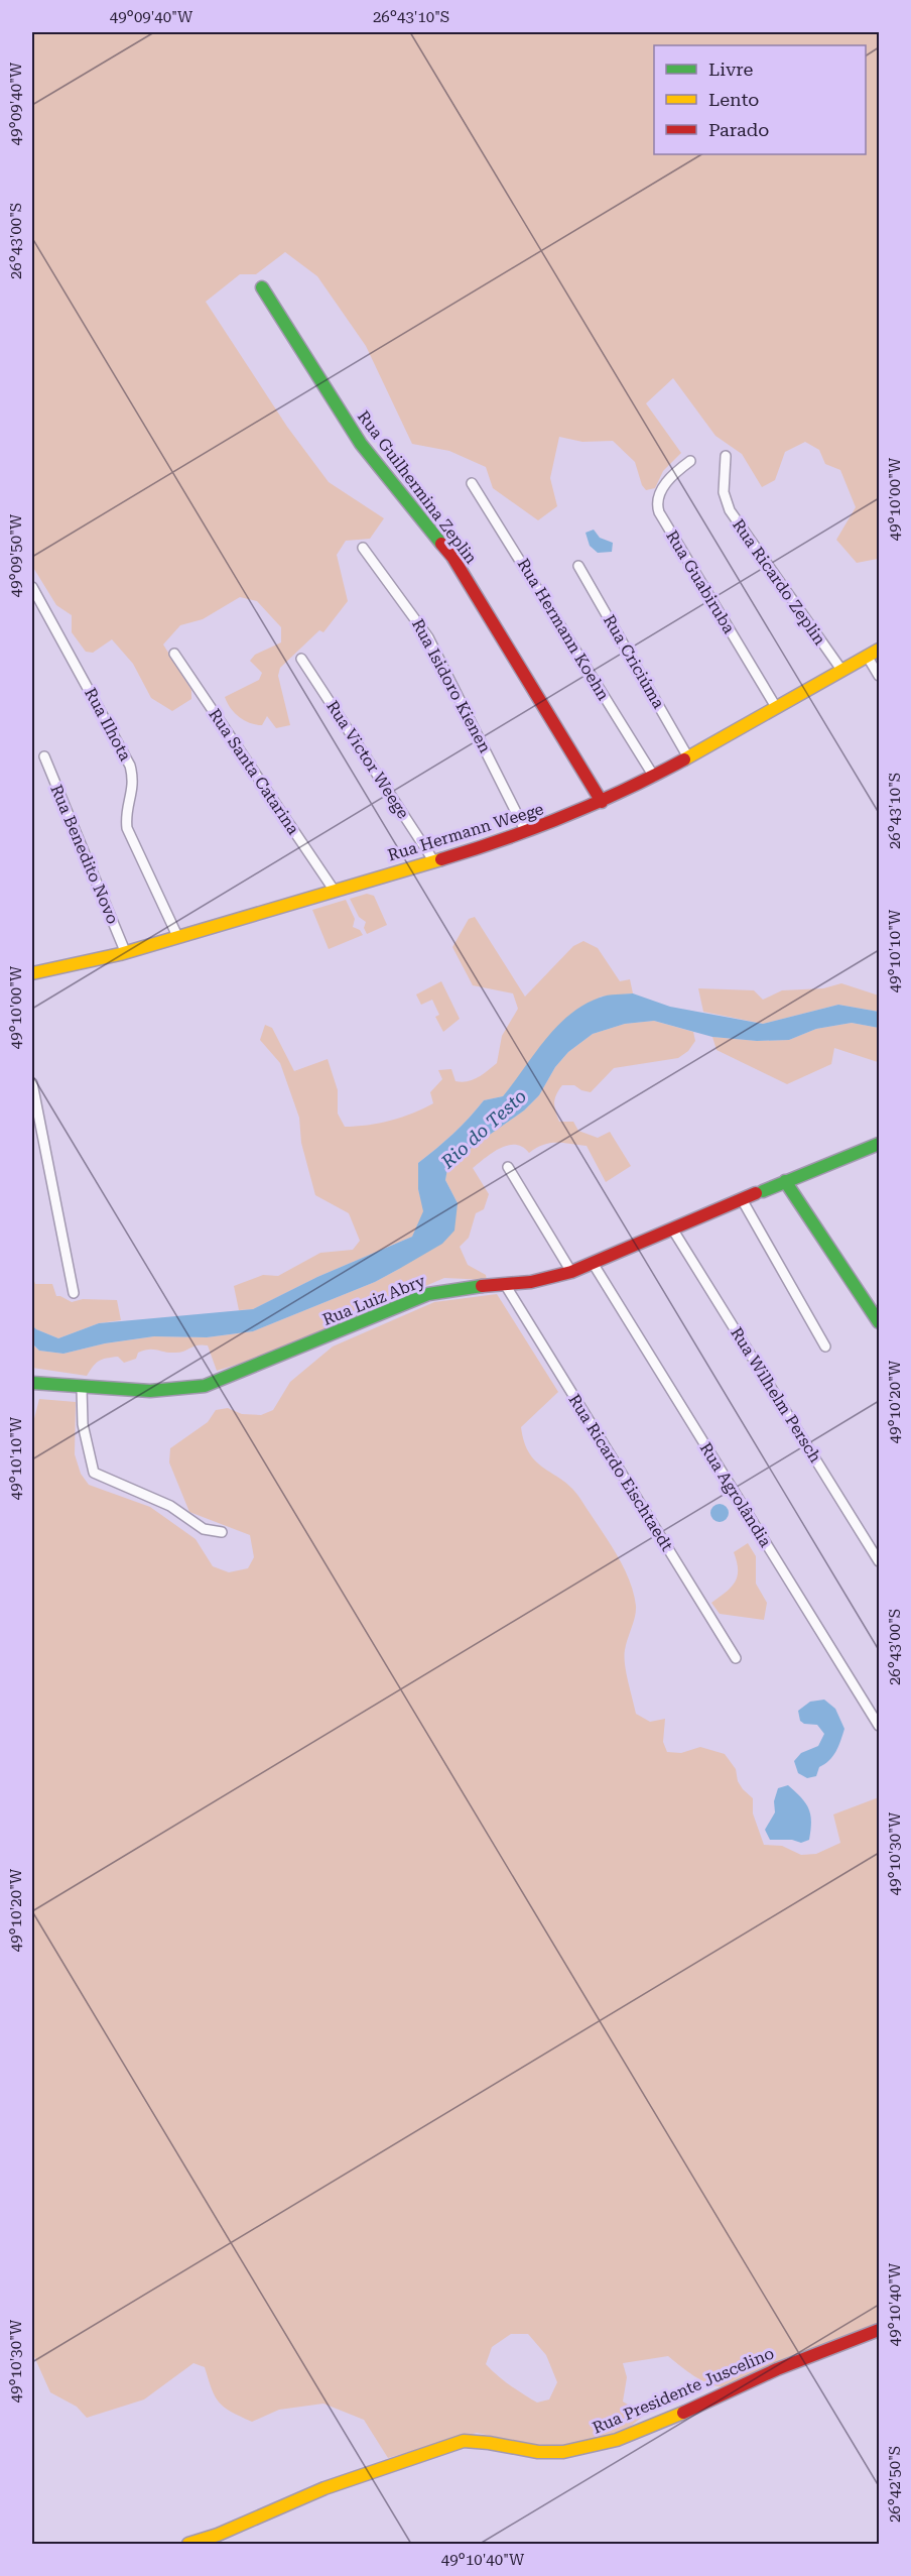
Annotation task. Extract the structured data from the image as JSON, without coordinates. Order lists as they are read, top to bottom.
{
  "streets": {
    "street": [
      "Rua Guilhermina Zeplin",
      "Rua Guabiruba",
      "Rua Ricardo Zeplin",
      "Rua Hermann Koehn",
      "Rua Criciúma",
      "Rua Isidoro Kienen",
      "Rua Ilhota",
      "Rua Victor Weege",
      "Rua Santa Catarina",
      "Rua Hermann Weege",
      "Rua Benedito Novo",
      "Rua Luiz Abry",
      "Rua Wilhelm Persch",
      "Rua Ricardo Eischtaedt",
      "Rua Agrolândia",
      "Rua Presidente Juscelino"
    ]
  },
  "crossings": [
    ["Rua Guilhermina Zeplin", "Rua Hermann Weege"],
    ["Rua Guabiruba", "Rua Hermann Weege"],
    ["Rua Ricardo Zeplin", "Rua Hermann Weege"],
    ["Rua Hermann Koehn", "Rua Hermann Weege"],
    ["Rua Criciúma", "Rua Hermann Weege"],
    ["Rua Isidoro Kienen", "Rua Hermann Weege"],
    ["Rua Ilhota", "Rua Hermann Weege"],
    ["Rua Victor Weege", "Rua Hermann Weege"],
    ["Rua Santa Catarina", "Rua Hermann Weege"],
    ["Rua Hermann Weege", "Rua Benedito Novo"],
    ["Rua Luiz Abry", "Rua Wilhelm Persch"],
    ["Rua Luiz Abry", "Rua Ricardo Eischtaedt"],
    ["Rua Luiz Abry", "Rua Agrolândia"]
  ],
  "water": ["Rio do Testo"],
  "legend": ["Livre", "Lento", "Parado"],
  "coordinates": [
    "49°09'40\"W",
    "26°43'10\"S",
    "26°43'00\"S",
    "49°10'00\"W",
    "49°09'50\"W",
    "49°10'10\"W",
    "49°10'20\"W",
    "49°10'30\"W",
    "49°10'40\"W",
    "26°42'50\"S"
  ]
}
